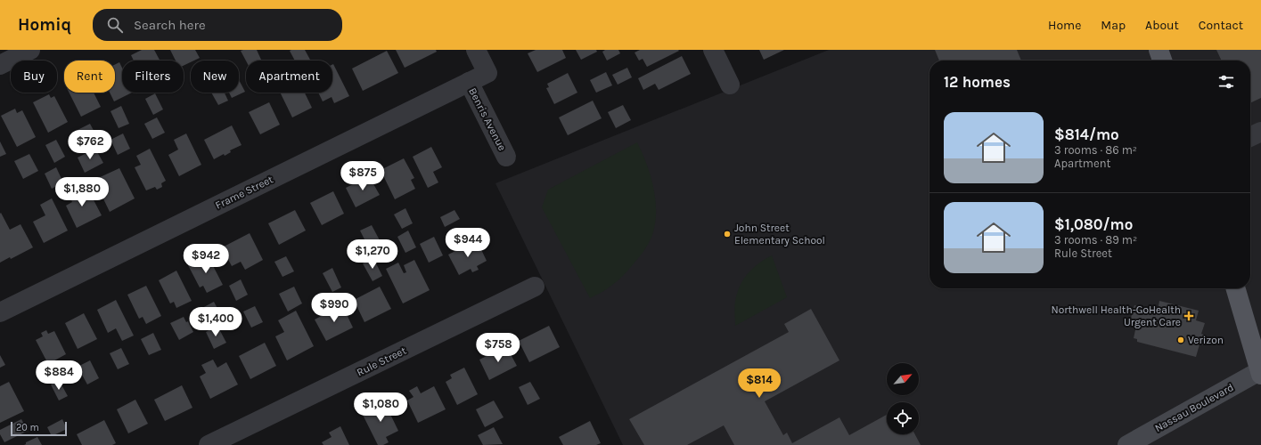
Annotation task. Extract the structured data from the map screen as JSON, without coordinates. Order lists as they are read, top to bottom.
{
  "streets": {
    "main road": ["Nassau Boulevard"],
    "street": ["Benris Avenue", "Frame Street", "Rule Street"]
  },
  "crossings": [
    ["Benris Avenue", "Frame Street"]
  ],
  "places": {
    "other": ["John Street Elementary School", "Verizon"],
    "health": ["Northwell Health-GoHealth Urgent Care"]
  },
  "scale_bar": "20 m",
  "north": "top right",
  "page": {
    "header": "Homiq",
    "search": "Search here",
    "nav": [
      "Home",
      "Map",
      "About",
      "Contact"
    ],
    "chip": [
      "Buy",
      "Rent",
      "Filters",
      "New",
      "Apartment"
    ],
    "heading": "12 homes",
    "list": [
      {
        "name": "$814/mo",
        "note": "3 rooms · 86 m² · Apartment"
      },
      {
        "name": "$1,080/mo",
        "note": "3 rooms · 89 m² · Rule Street"
      }
    ],
    "price": [
      "$762",
      "$875",
      "$1,880",
      "$944",
      "$1,270",
      "$942",
      "$990",
      "$1,400",
      "$758",
      "$884",
      "$814",
      "$1,080"
    ],
    "scale": "20 m"
  }
}
